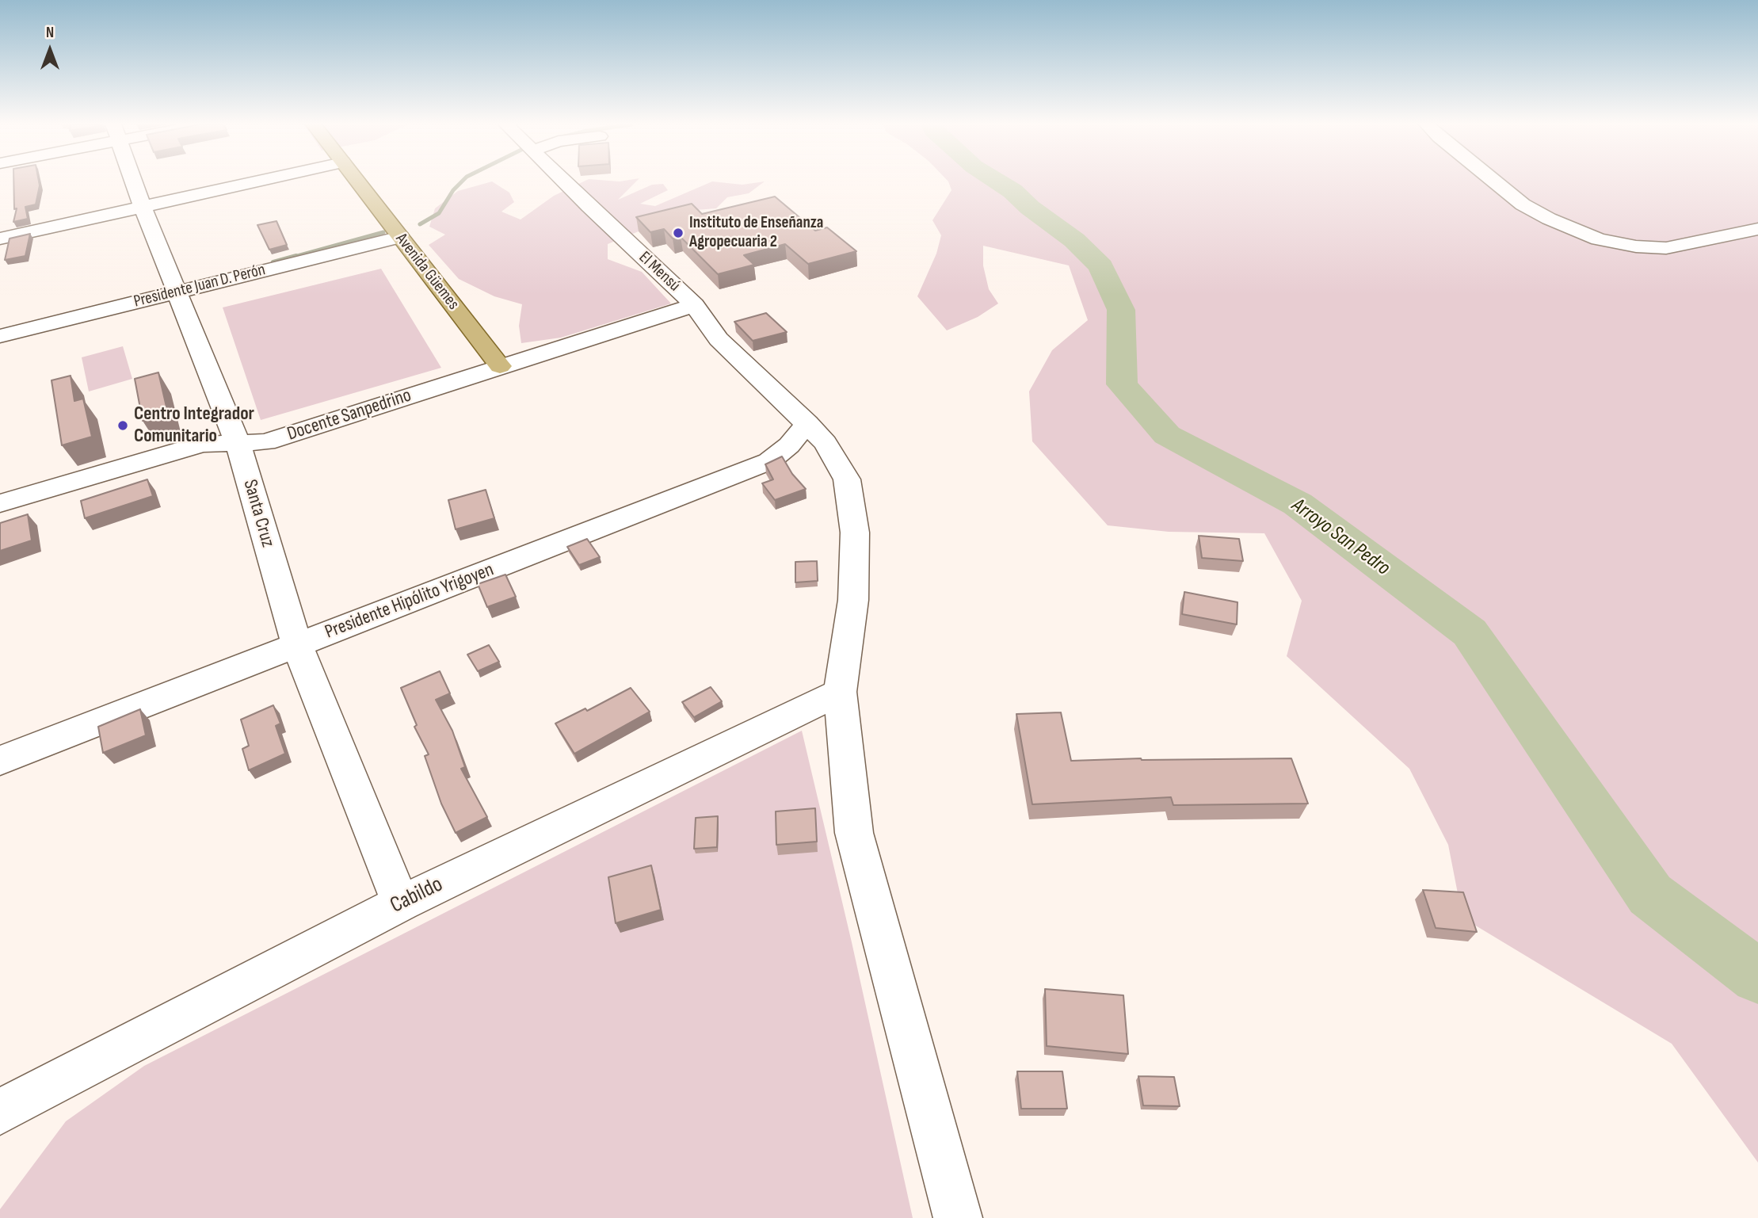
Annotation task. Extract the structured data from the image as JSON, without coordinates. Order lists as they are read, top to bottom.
{
  "streets": {
    "main road": ["Avenida Güemes"],
    "street": [
      "El Mensú",
      "Presidente Juan D. Perón",
      "Docente Sanpedrino",
      "Santa Cruz",
      "Presidente Hipólito Yrigoyen",
      "Cabildo"
    ]
  },
  "crossings": [
    ["Avenida Güemes", "Presidente Juan D. Perón"],
    ["Avenida Güemes", "Docente Sanpedrino"],
    ["El Mensú", "Docente Sanpedrino"],
    ["El Mensú", "Presidente Hipólito Yrigoyen"],
    ["El Mensú", "Cabildo"],
    ["Presidente Juan D. Perón", "Santa Cruz"],
    ["Docente Sanpedrino", "Santa Cruz"],
    ["Santa Cruz", "Presidente Hipólito Yrigoyen"],
    ["Santa Cruz", "Cabildo"]
  ],
  "water": ["Arroyo San Pedro"],
  "places": ["Instituto de Enseñanza Agropecuaria 2", "Centro Integrador Comunitario"],
  "north": "top"
}
